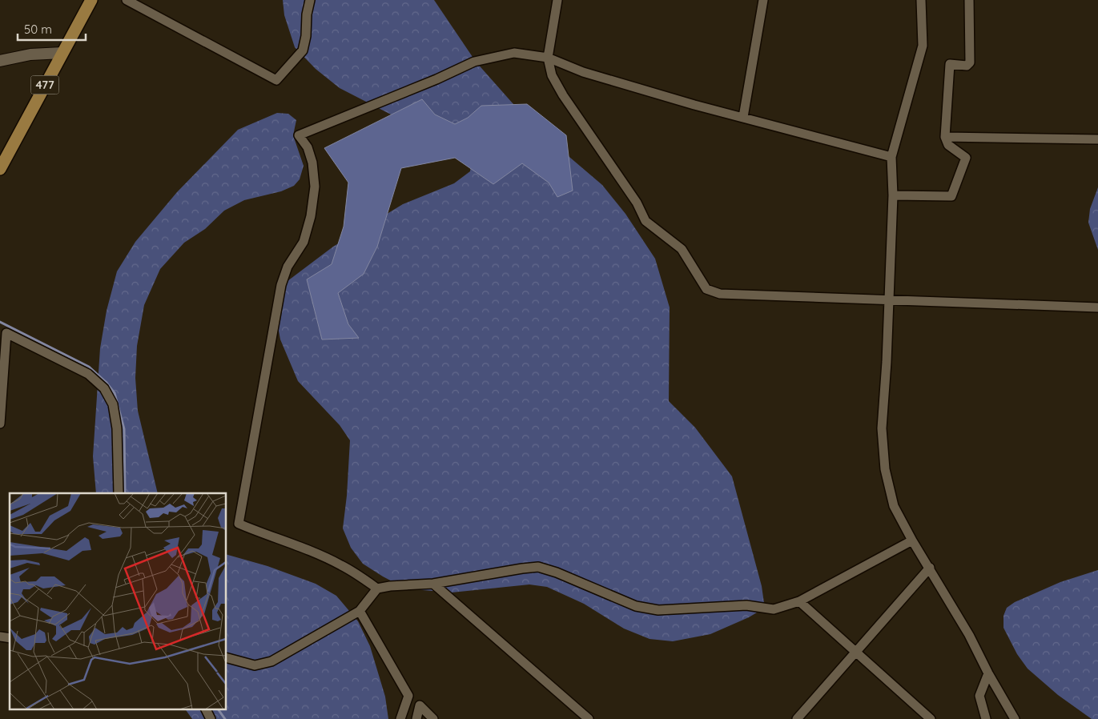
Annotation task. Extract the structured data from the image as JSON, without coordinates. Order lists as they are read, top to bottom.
{
  "streets": {
    "highway": ["477"]
  },
  "scale_bar": "50 m"
}
